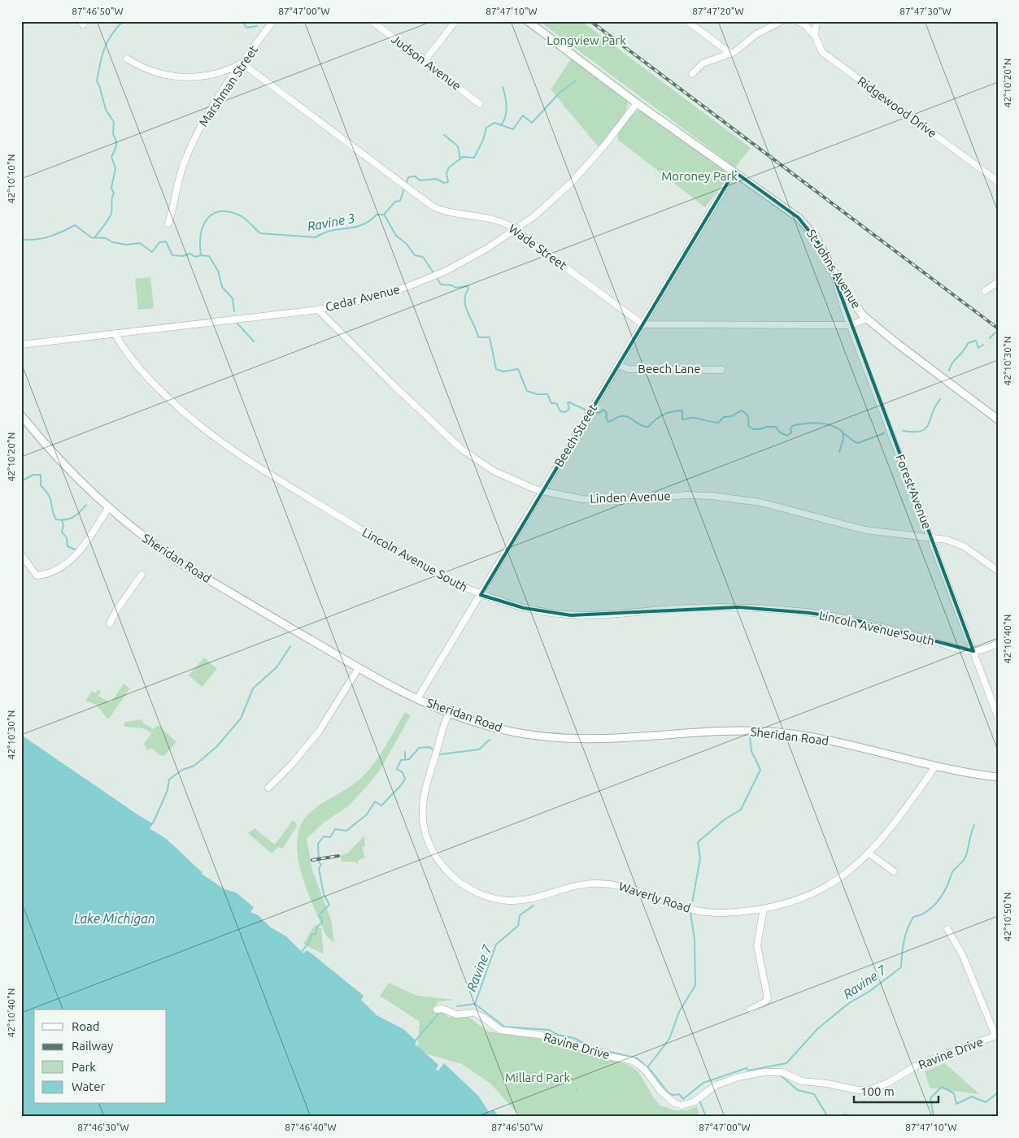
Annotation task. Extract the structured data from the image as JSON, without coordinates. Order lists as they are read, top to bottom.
{
  "streets": {
    "street": [
      "Judson Avenue",
      "Marshman Street",
      "Ridgewood Drive",
      "Wade Street",
      "St Johns Avenue",
      "Cedar Avenue",
      "Beech Lane",
      "Beech Street",
      "Forest Avenue",
      "Linden Avenue",
      "Sheridan Road",
      "Lincoln Avenue South",
      "Waverly Road",
      "Ravine Drive"
    ]
  },
  "crossings": [
    ["Marshman Street", "Wade Street"],
    ["Wade Street", "Cedar Avenue"],
    ["Wade Street", "Beech Street"],
    ["St Johns Avenue", "Cedar Avenue"],
    ["St Johns Avenue", "Beech Street"],
    ["St Johns Avenue", "Forest Avenue"],
    ["Cedar Avenue", "Linden Avenue"],
    ["Cedar Avenue", "Lincoln Avenue South"],
    ["Beech Lane", "Beech Street"],
    ["Beech Street", "Linden Avenue"],
    ["Beech Street", "Sheridan Road"],
    ["Beech Street", "Lincoln Avenue South"],
    ["Forest Avenue", "Linden Avenue"],
    ["Forest Avenue", "Lincoln Avenue South"],
    ["Sheridan Road", "Waverly Road"]
  ],
  "water": ["Ravine 3", "Lake Michigan", "Ravine 7"],
  "parks": ["Longview Park", "Moroney Park", "Millard Park"],
  "legend": [
    "Road",
    "Railway",
    "Park",
    "Water"
  ],
  "scale_bar": "100 m",
  "coordinates": [
    "87°46'50\"W",
    "87°47'00\"W",
    "87°47'10\"W",
    "87°47'20\"W",
    "87°47'30\"W",
    "42°10'20\"N",
    "42°10'10\"N",
    "42°10'30\"N",
    "42°10'40\"N",
    "42°10'50\"N",
    "87°46'30\"W",
    "87°46'40\"W"
  ]
}
